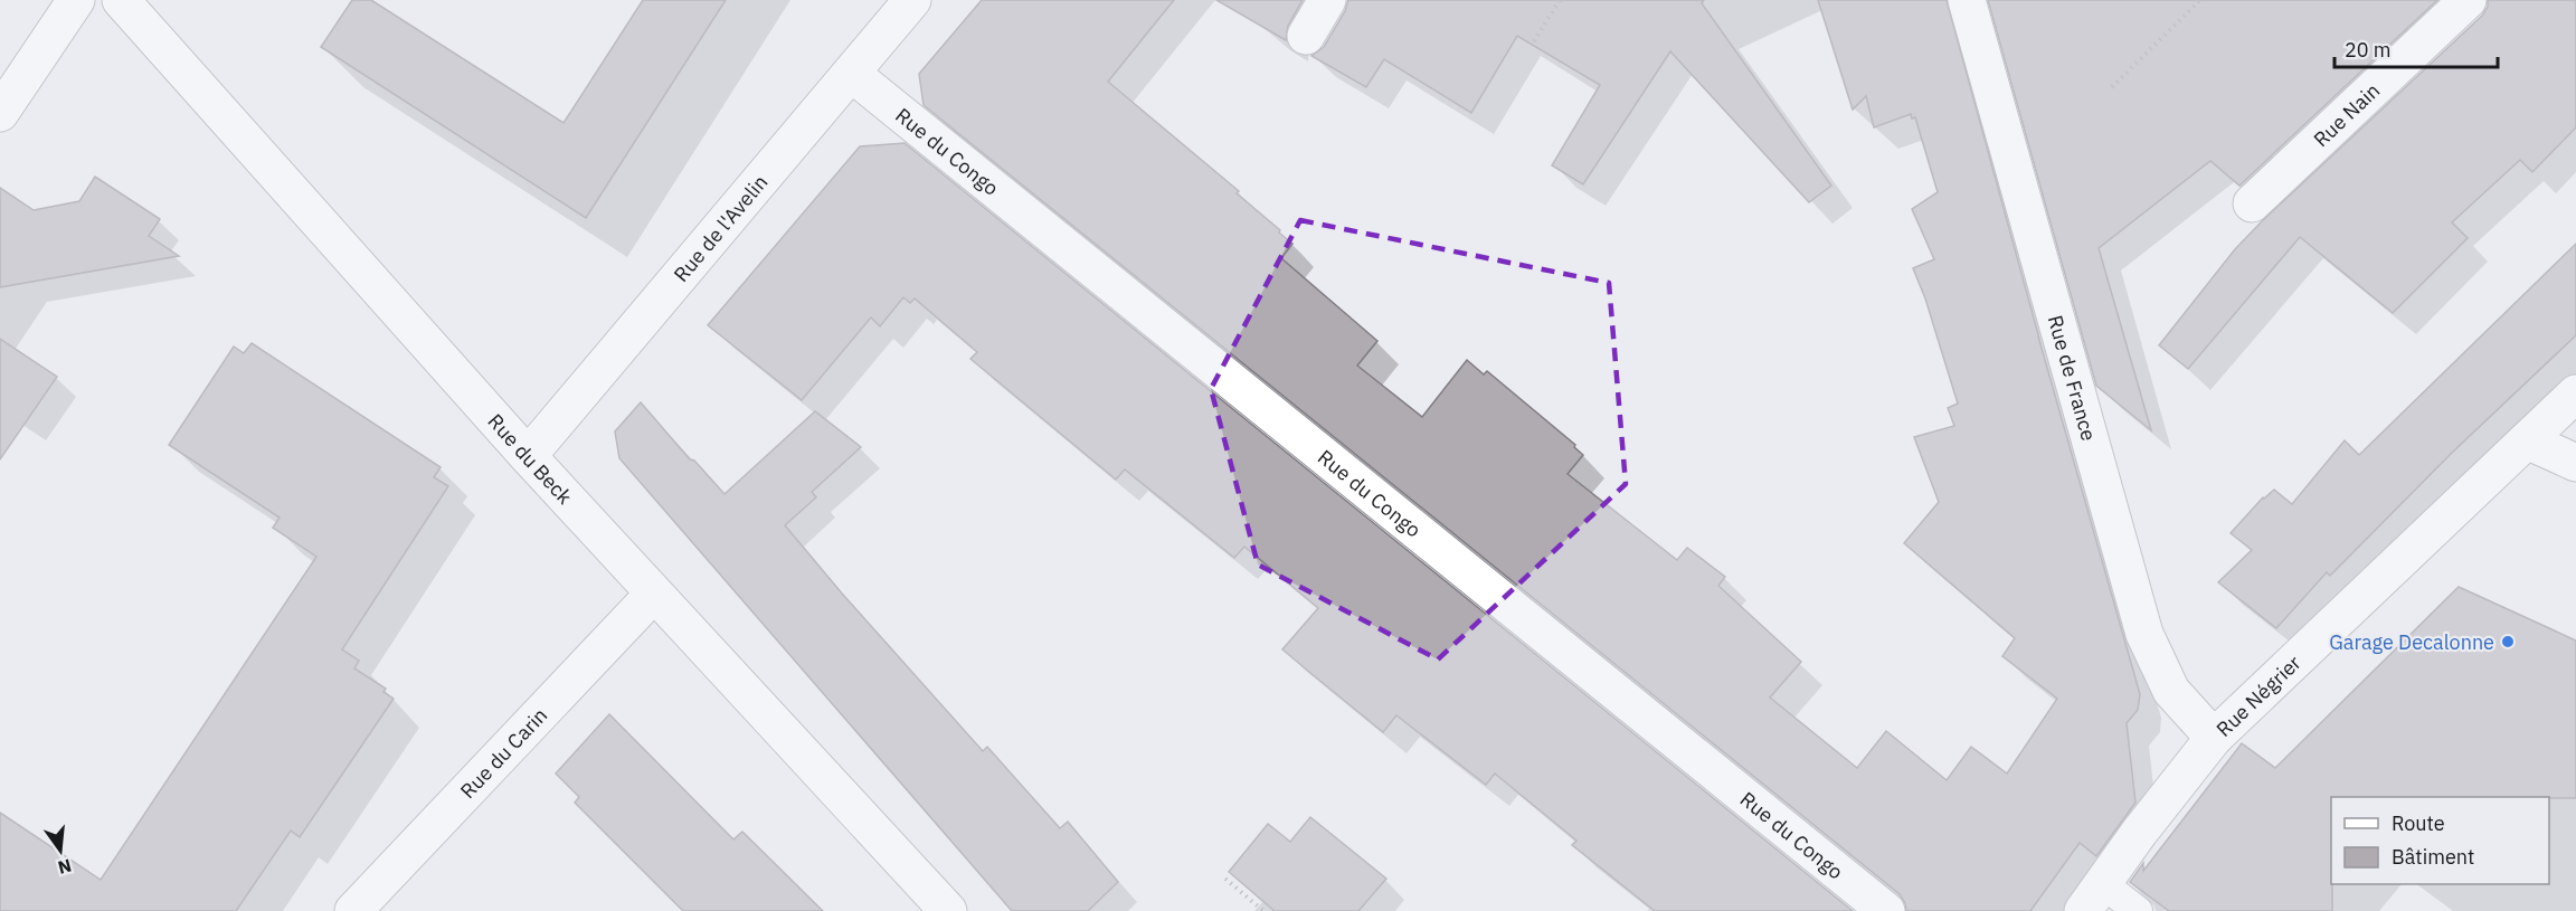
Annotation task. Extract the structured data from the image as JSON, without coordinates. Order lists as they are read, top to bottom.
{
  "streets": {
    "street": [
      "Rue Nain",
      "Rue du Congo",
      "Rue de l'Avelin",
      "Rue de France",
      "Rue du Beck",
      "Rue Négrier",
      "Rue du Carin"
    ]
  },
  "crossings": [
    ["Rue du Congo", "Rue de l'Avelin"],
    ["Rue de l'Avelin", "Rue du Beck"],
    ["Rue de France", "Rue Négrier"],
    ["Rue du Beck", "Rue du Carin"]
  ],
  "places": ["Garage Decalonne"],
  "legend": ["Route", "Bâtiment"],
  "scale_bar": "20 m",
  "north": "bottom"
}
